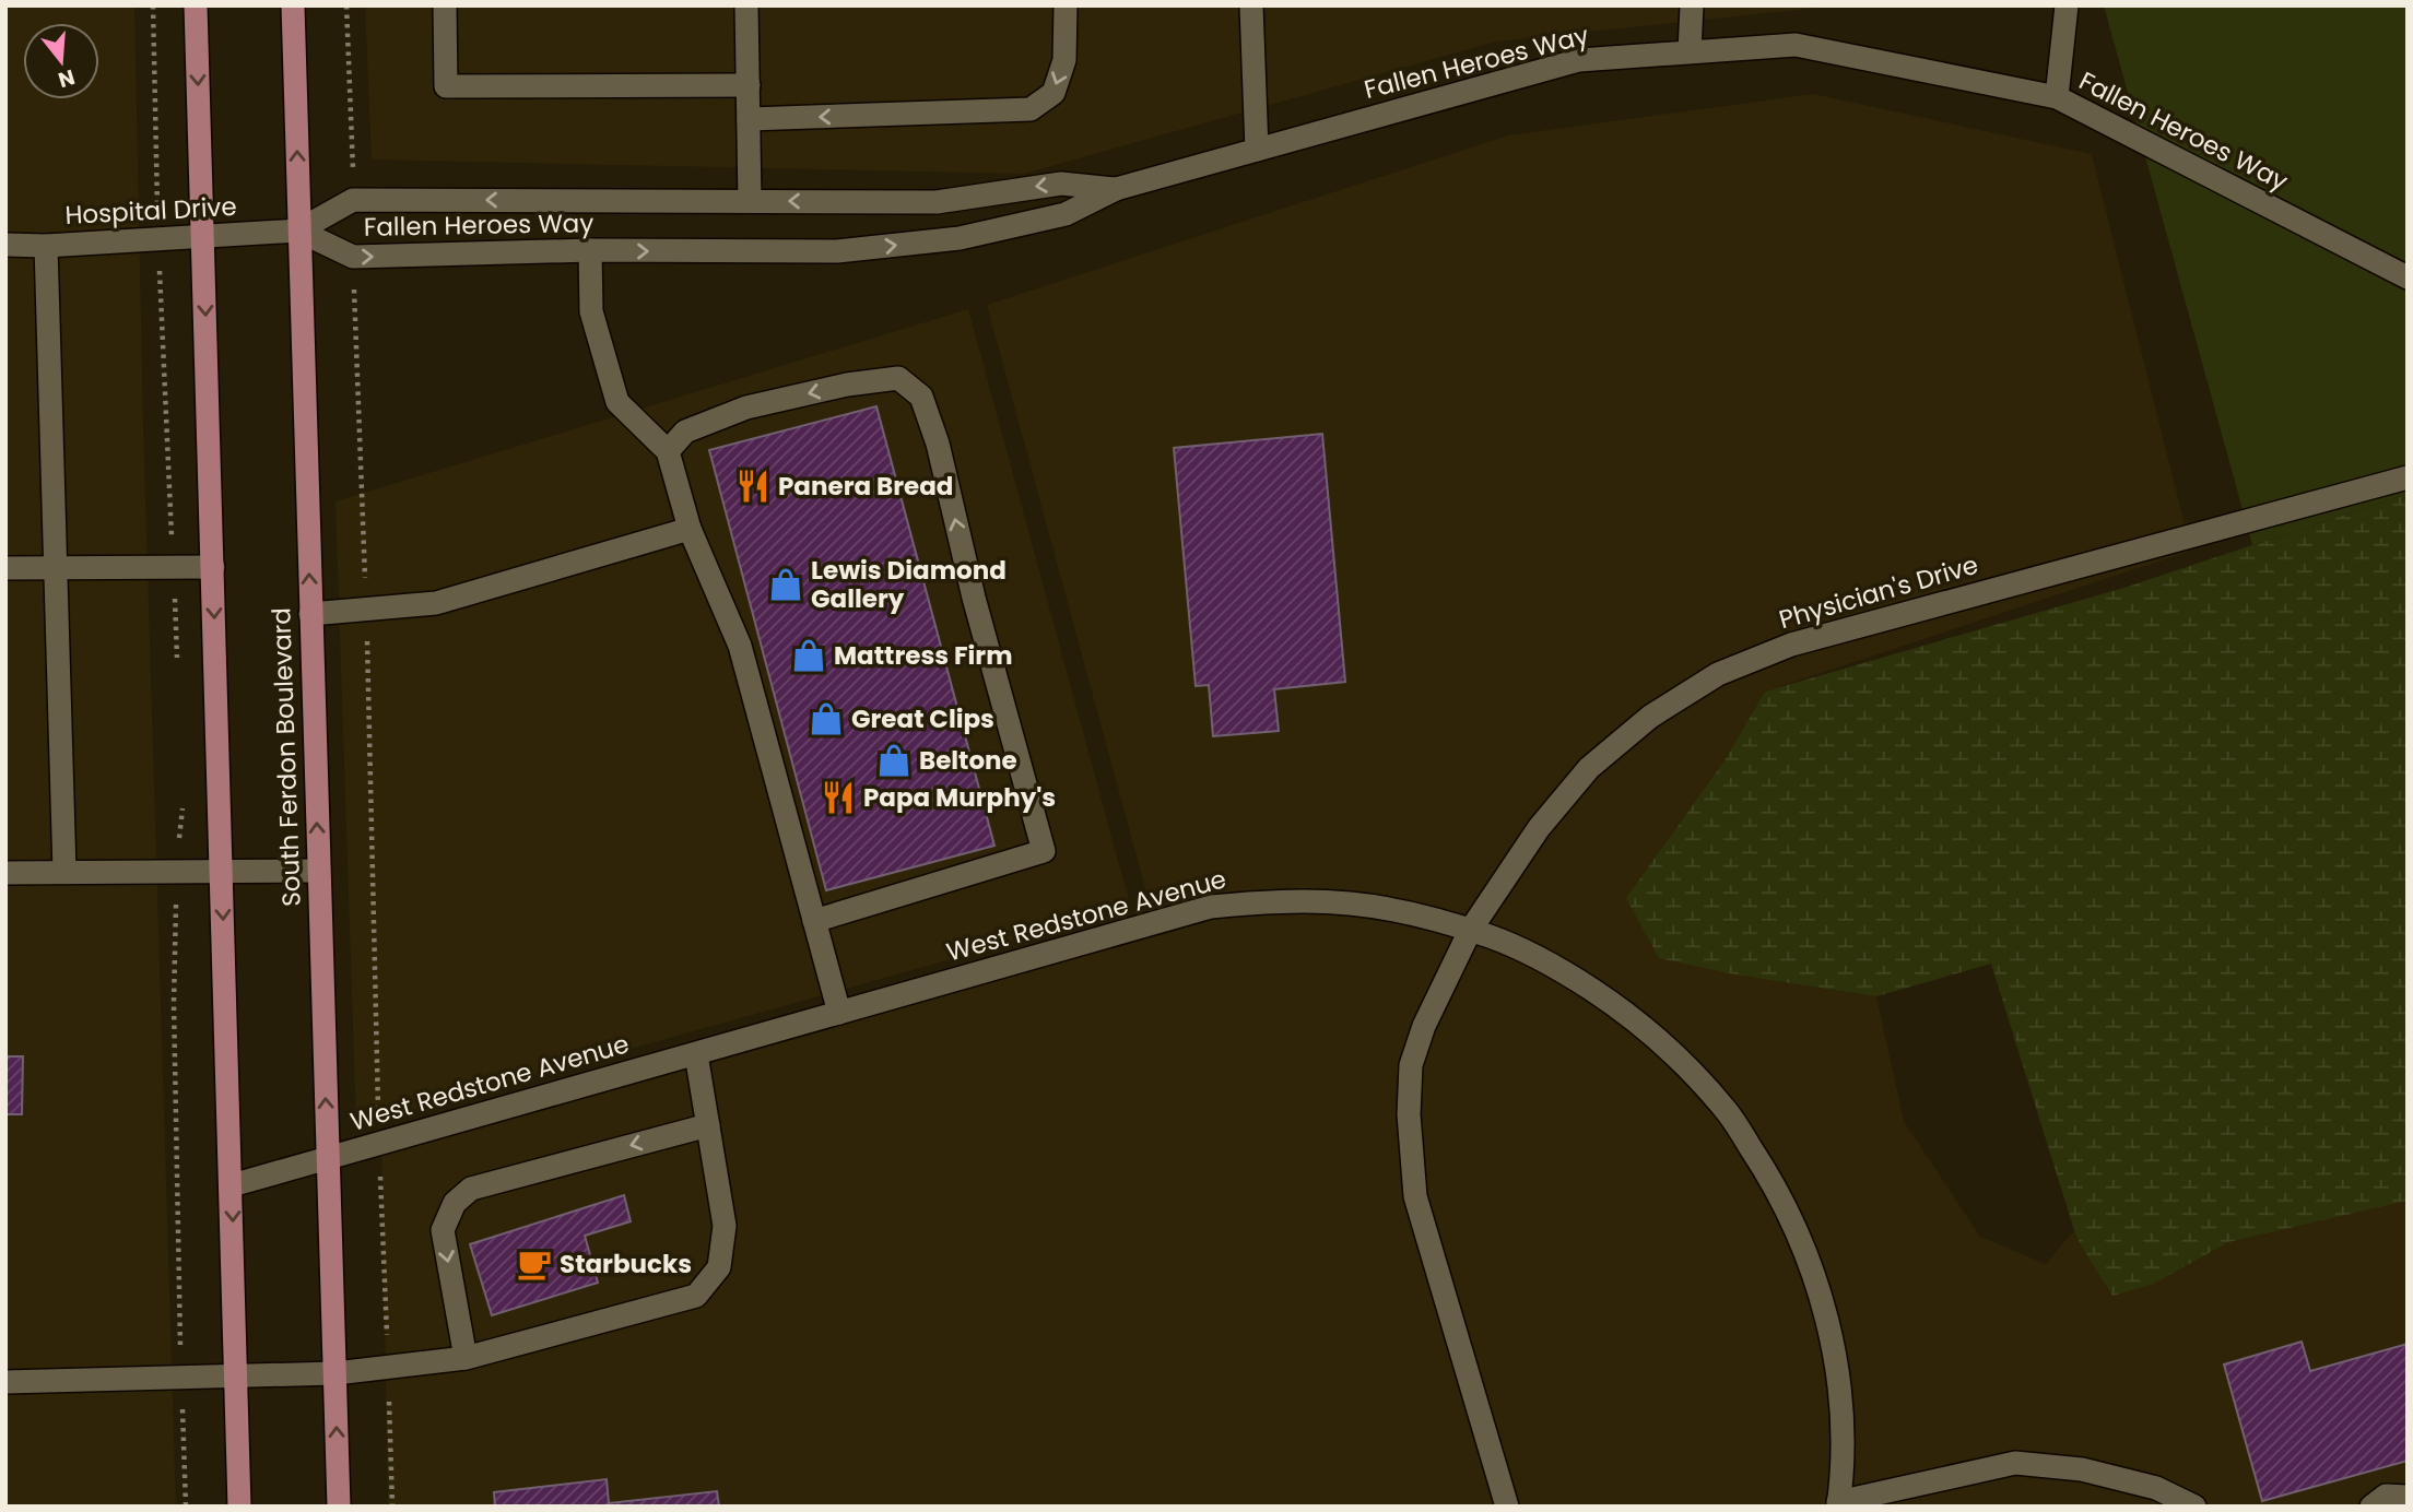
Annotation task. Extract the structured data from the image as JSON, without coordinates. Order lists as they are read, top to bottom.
{
  "streets": {
    "main road": ["South Ferdon Boulevard"],
    "street": [
      "Fallen Heroes Way",
      "Hospital Drive",
      "Physician's Drive",
      "West Redstone Avenue"
    ]
  },
  "crossings": [
    ["Fallen Heroes Way", "Hospital Drive"],
    ["Fallen Heroes Way", "South Ferdon Boulevard"],
    ["Hospital Drive", "South Ferdon Boulevard"],
    ["Physician's Drive", "West Redstone Avenue"],
    ["South Ferdon Boulevard", "West Redstone Avenue"]
  ],
  "places": {
    "restaurant": ["Panera Bread", "Papa Murphy's"],
    "shop": [
      "Lewis Diamond Gallery",
      "Mattress Firm",
      "Great Clips",
      "Beltone"
    ],
    "cafe": ["Starbucks"]
  },
  "north": "bottom"
}
